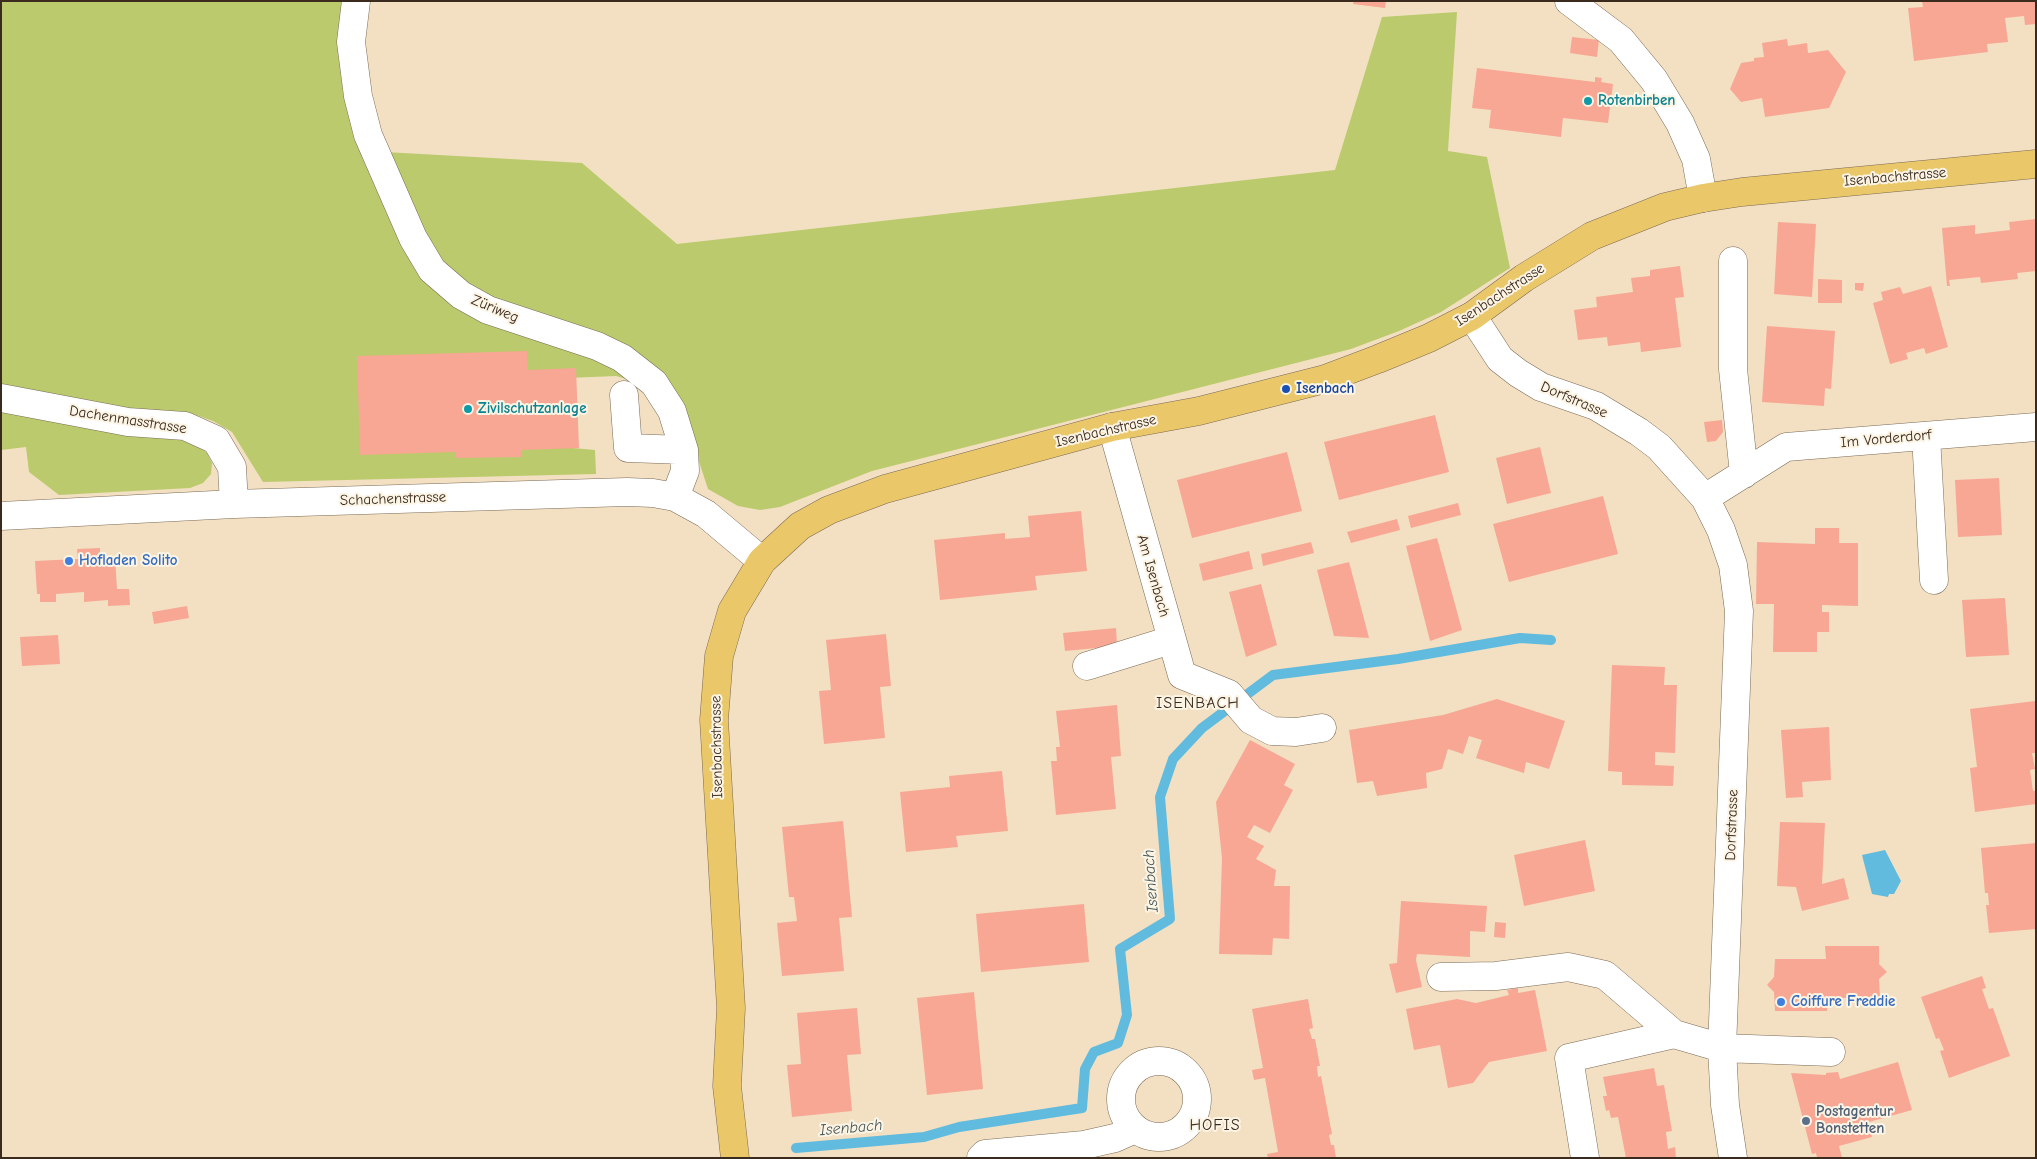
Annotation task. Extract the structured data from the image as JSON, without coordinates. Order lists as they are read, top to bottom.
{
  "streets": {
    "main road": ["Isenbachstrasse"],
    "street": [
      "Züriweg",
      "Dorfstrasse",
      "Dachenmasstrasse",
      "Im Vorderdorf",
      "Schachenstrasse",
      "Am Isenbach"
    ]
  },
  "crossings": [
    ["Isenbachstrasse", "Dorfstrasse"],
    ["Isenbachstrasse", "Schachenstrasse"],
    ["Isenbachstrasse", "Am Isenbach"],
    ["Züriweg", "Schachenstrasse"],
    ["Dachenmasstrasse", "Schachenstrasse"]
  ],
  "districts": ["ISENBACH", "HOFIS"],
  "water": ["Isenbach"],
  "places": [
    "Rotenbirben",
    "Isenbach",
    "Zivilschutzanlage",
    "Hofladen Solito",
    "Coiffure Freddie",
    "Postagentur Bonstetten"
  ]
}
